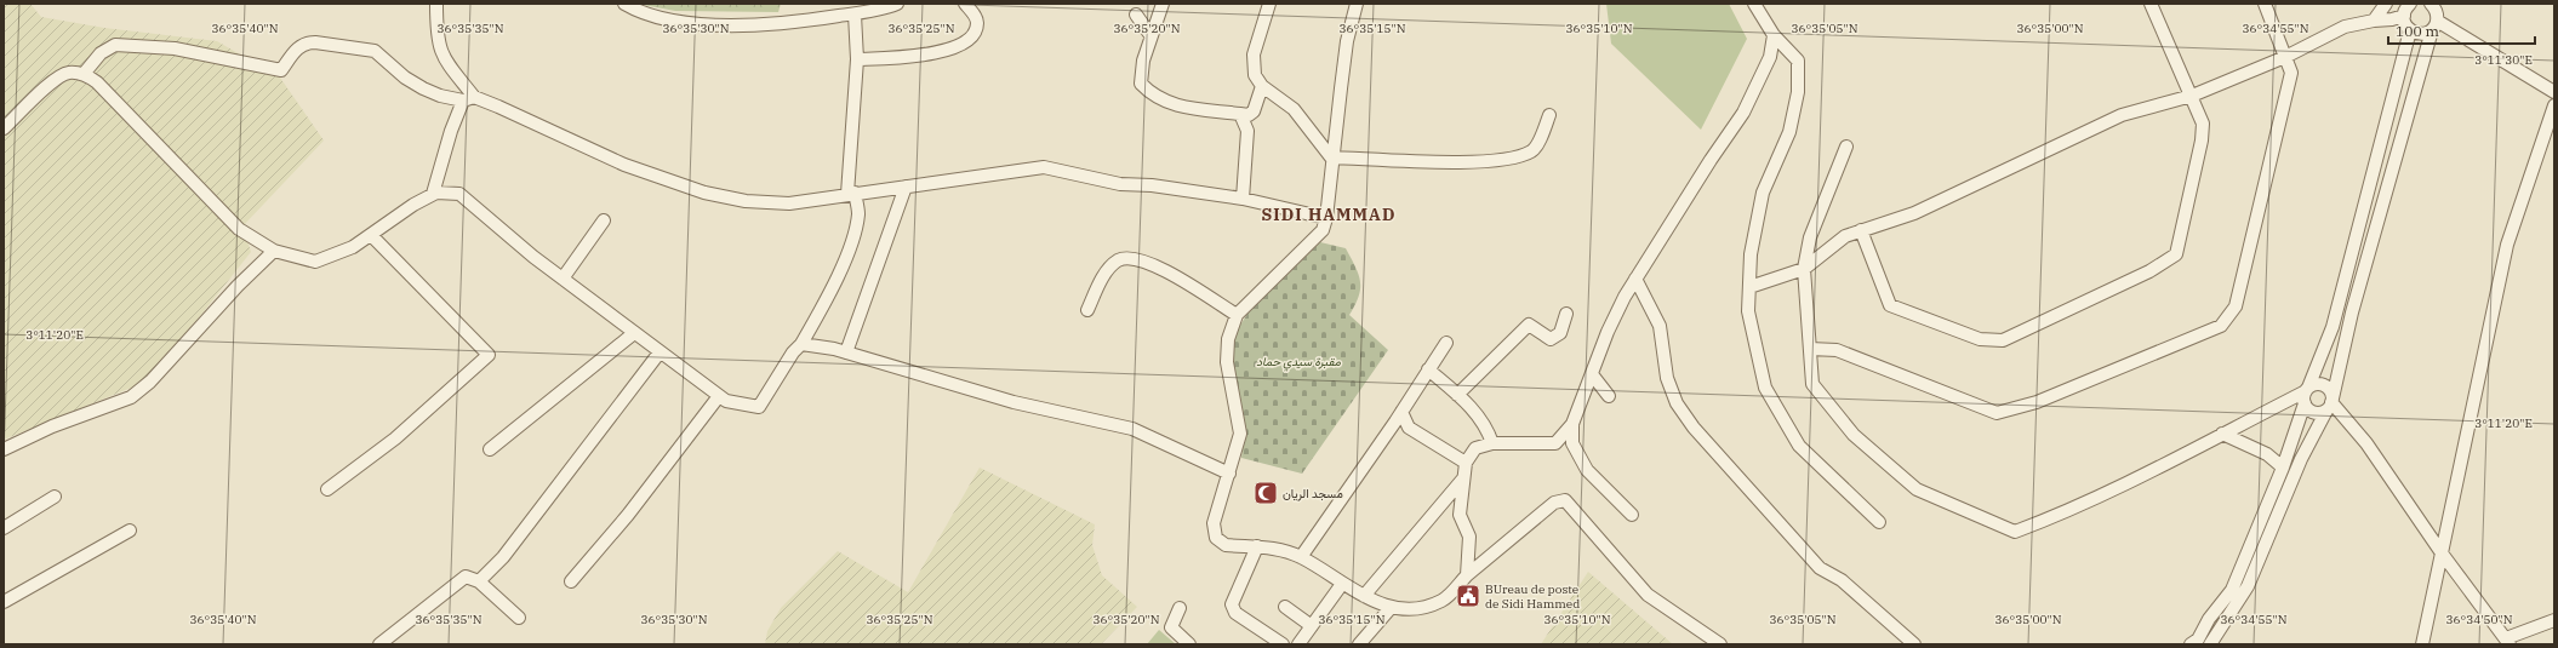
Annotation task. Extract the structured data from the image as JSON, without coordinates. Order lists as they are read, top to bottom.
{
  "districts": ["SIDI HAMMAD"],
  "parks": ["مقبرة سيدي حماد"],
  "places": {
    "mosque": ["مسجد الريان"],
    "public building": ["BUreau de poste de Sidi Hammed"]
  },
  "scale_bar": "100 m",
  "coordinates": [
    "36°35'40\"N",
    "36°35'35\"N",
    "36°35'30\"N",
    "36°35'25\"N",
    "36°35'20\"N",
    "36°35'15\"N",
    "36°35'10\"N",
    "36°35'05\"N",
    "36°35'00\"N",
    "36°34'55\"N",
    "3°11'30\"E",
    "3°11'20\"E",
    "36°34'50\"N"
  ]
}
